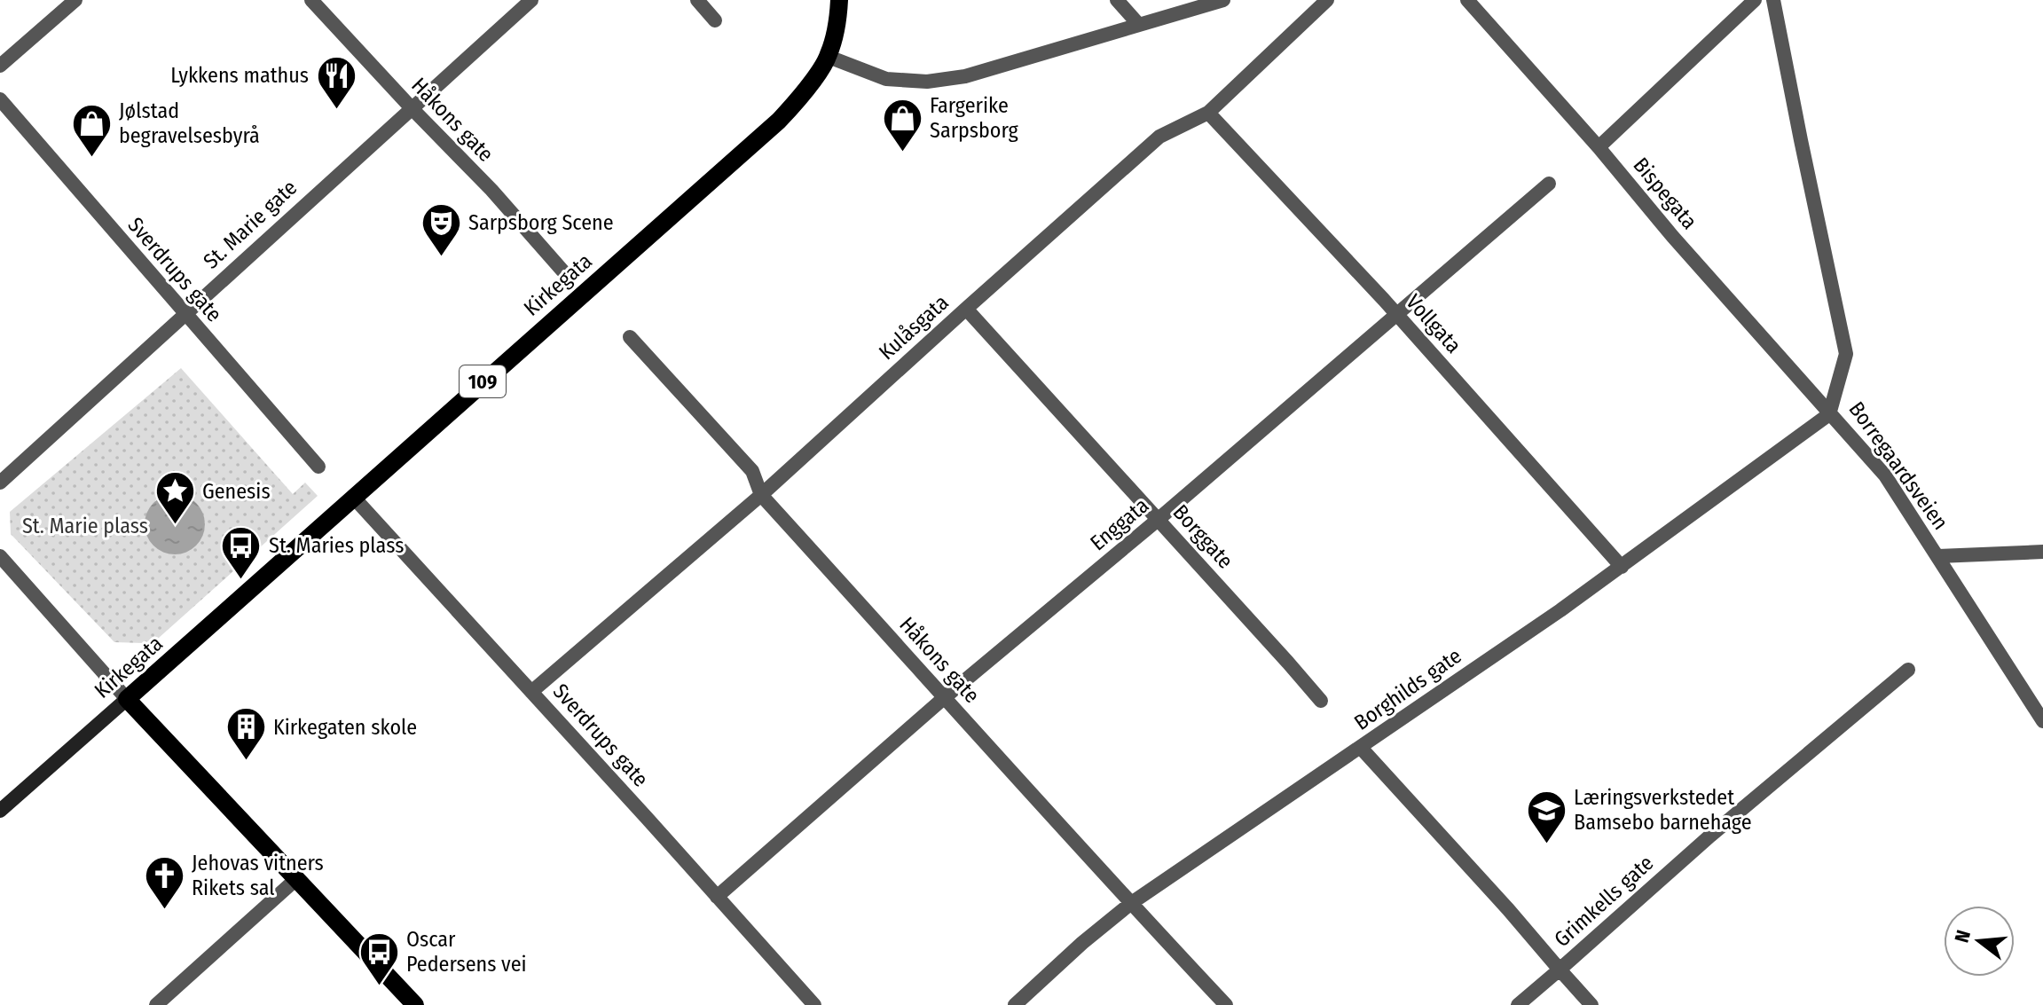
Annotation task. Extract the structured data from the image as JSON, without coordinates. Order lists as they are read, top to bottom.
{
  "streets": {
    "main road": ["Kirkegata", "109"],
    "street": [
      "Håkons gate",
      "Bispegata",
      "St. Marie gate",
      "Sverdrups gate",
      "Vollgata",
      "Kulåsgata",
      "Borregaardsveien",
      "Enggata",
      "Borggate",
      "Borghilds gate",
      "Grimkells gate"
    ]
  },
  "crossings": [
    ["Håkons gate", "St. Marie gate"],
    ["Håkons gate", "Kulåsgata"],
    ["Håkons gate", "Enggata"],
    ["Håkons gate", "Borghilds gate"],
    ["Bispegata", "Borregaardsveien"],
    ["Bispegata", "Borghilds gate"],
    ["St. Marie gate", "Sverdrups gate"],
    ["Sverdrups gate", "Kirkegata"],
    ["Sverdrups gate", "Kulåsgata"],
    ["Sverdrups gate", "Enggata"],
    ["Kirkegata", "109"],
    ["Vollgata", "Kulåsgata"],
    ["Vollgata", "Enggata"],
    ["Vollgata", "Borghilds gate"],
    ["Kulåsgata", "Borggate"],
    ["Borregaardsveien", "Borghilds gate"],
    ["Enggata", "Borggate"]
  ],
  "parks": ["St. Marie plass"],
  "places": {
    "restaurant": ["Lykkens mathus"],
    "shop": ["Fargerike Sarpsborg", "Jølstad begravelsesbyrå"],
    "theatre": ["Sarpsborg Scene"],
    "place": ["Genesis"],
    "bus stop": ["St. Maries plass", "Oscar Pedersens vei"],
    "building": ["Kirkegaten skole"],
    "school or university": ["Læringsverkstedet Bamsebo barnehage"],
    "church": ["Jehovas vitners Rikets sal"]
  },
  "north": "left"
}
